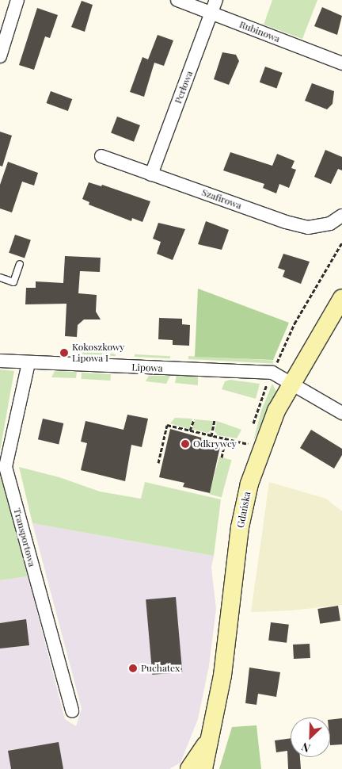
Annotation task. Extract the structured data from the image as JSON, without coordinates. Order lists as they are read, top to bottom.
{
  "streets": {
    "main road": ["Gdańska"],
    "street": [
      "Rubinowa",
      "Perłowa",
      "Szafirowa",
      "Lipowa",
      "Transportowa"
    ]
  },
  "crossings": [
    ["Rubinowa", "Perłowa"],
    ["Perłowa", "Szafirowa"],
    ["Lipowa", "Gdańska"],
    ["Lipowa", "Transportowa"]
  ],
  "places": ["Kokoszkowy Lipowa I", "Odkrywcy", "Puchatex"],
  "north": "bottom left"
}
